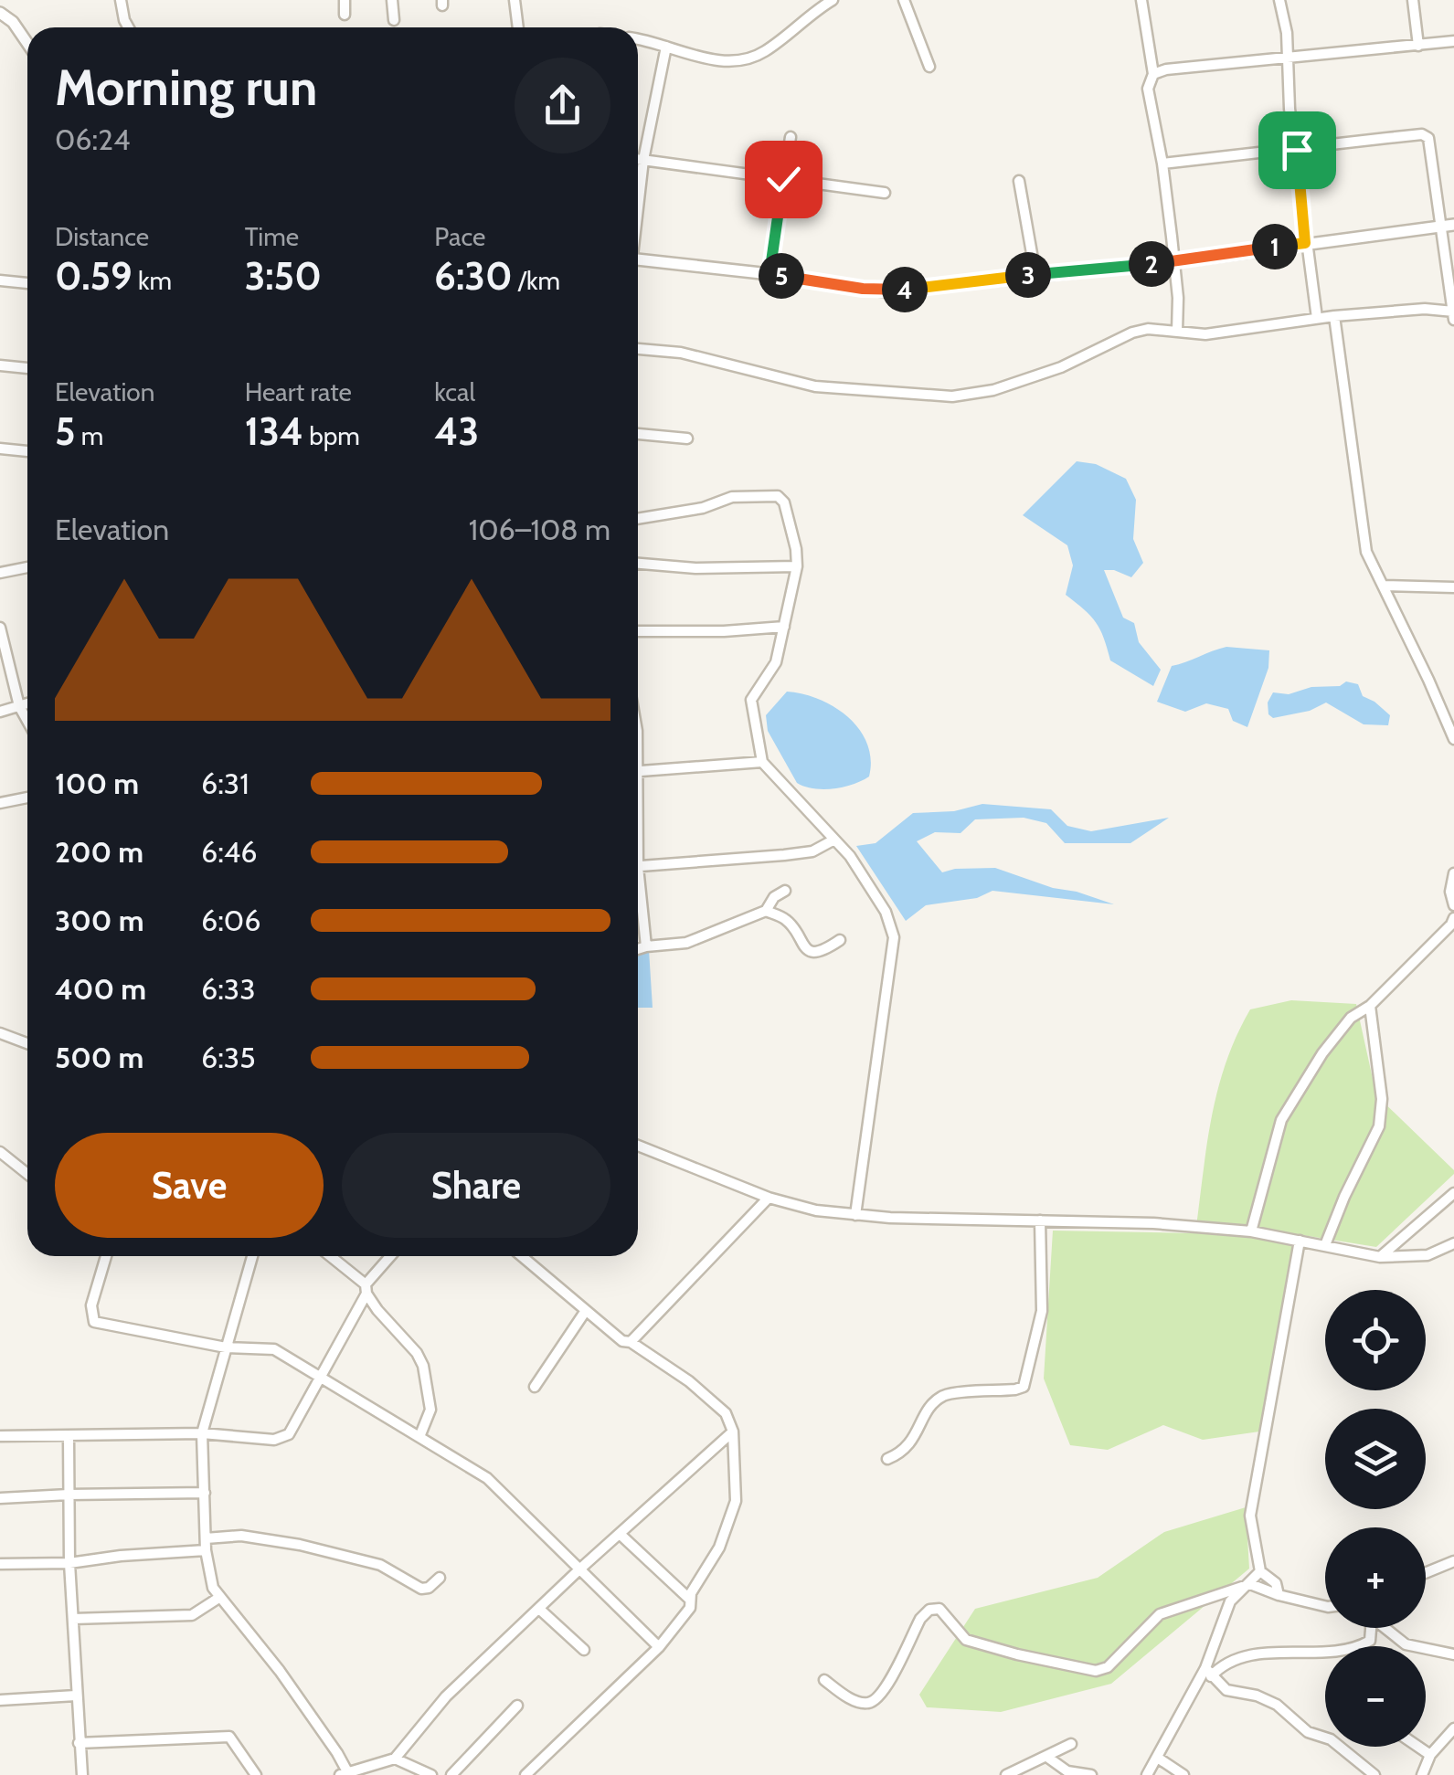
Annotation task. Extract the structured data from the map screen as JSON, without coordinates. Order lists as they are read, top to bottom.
{
  "page": {
    "heading": ["Morning run", "06:24"],
    "stats": [
      ["Distance", "0.59 km"],
      ["Time", "3:50"],
      ["Pace", "6:30 /km"],
      ["Elevation", "5 m"],
      ["Heart rate", "134 bpm"],
      ["kcal", "43"]
    ],
    "pins": [
      "1",
      "2",
      "3",
      "5",
      "4"
    ],
    "chart": ["Elevation", "106–108 m"],
    "list": [
      {
        "name": "100 m",
        "note": "6:31"
      },
      {
        "name": "200 m",
        "note": "6:46"
      },
      {
        "name": "300 m",
        "note": "6:06"
      },
      {
        "name": "400 m",
        "note": "6:33"
      },
      {
        "name": "500 m",
        "note": "6:35"
      }
    ],
    "buttons": ["Save", "Share"],
    "map_buttons": ["+", "−"]
  }
}
